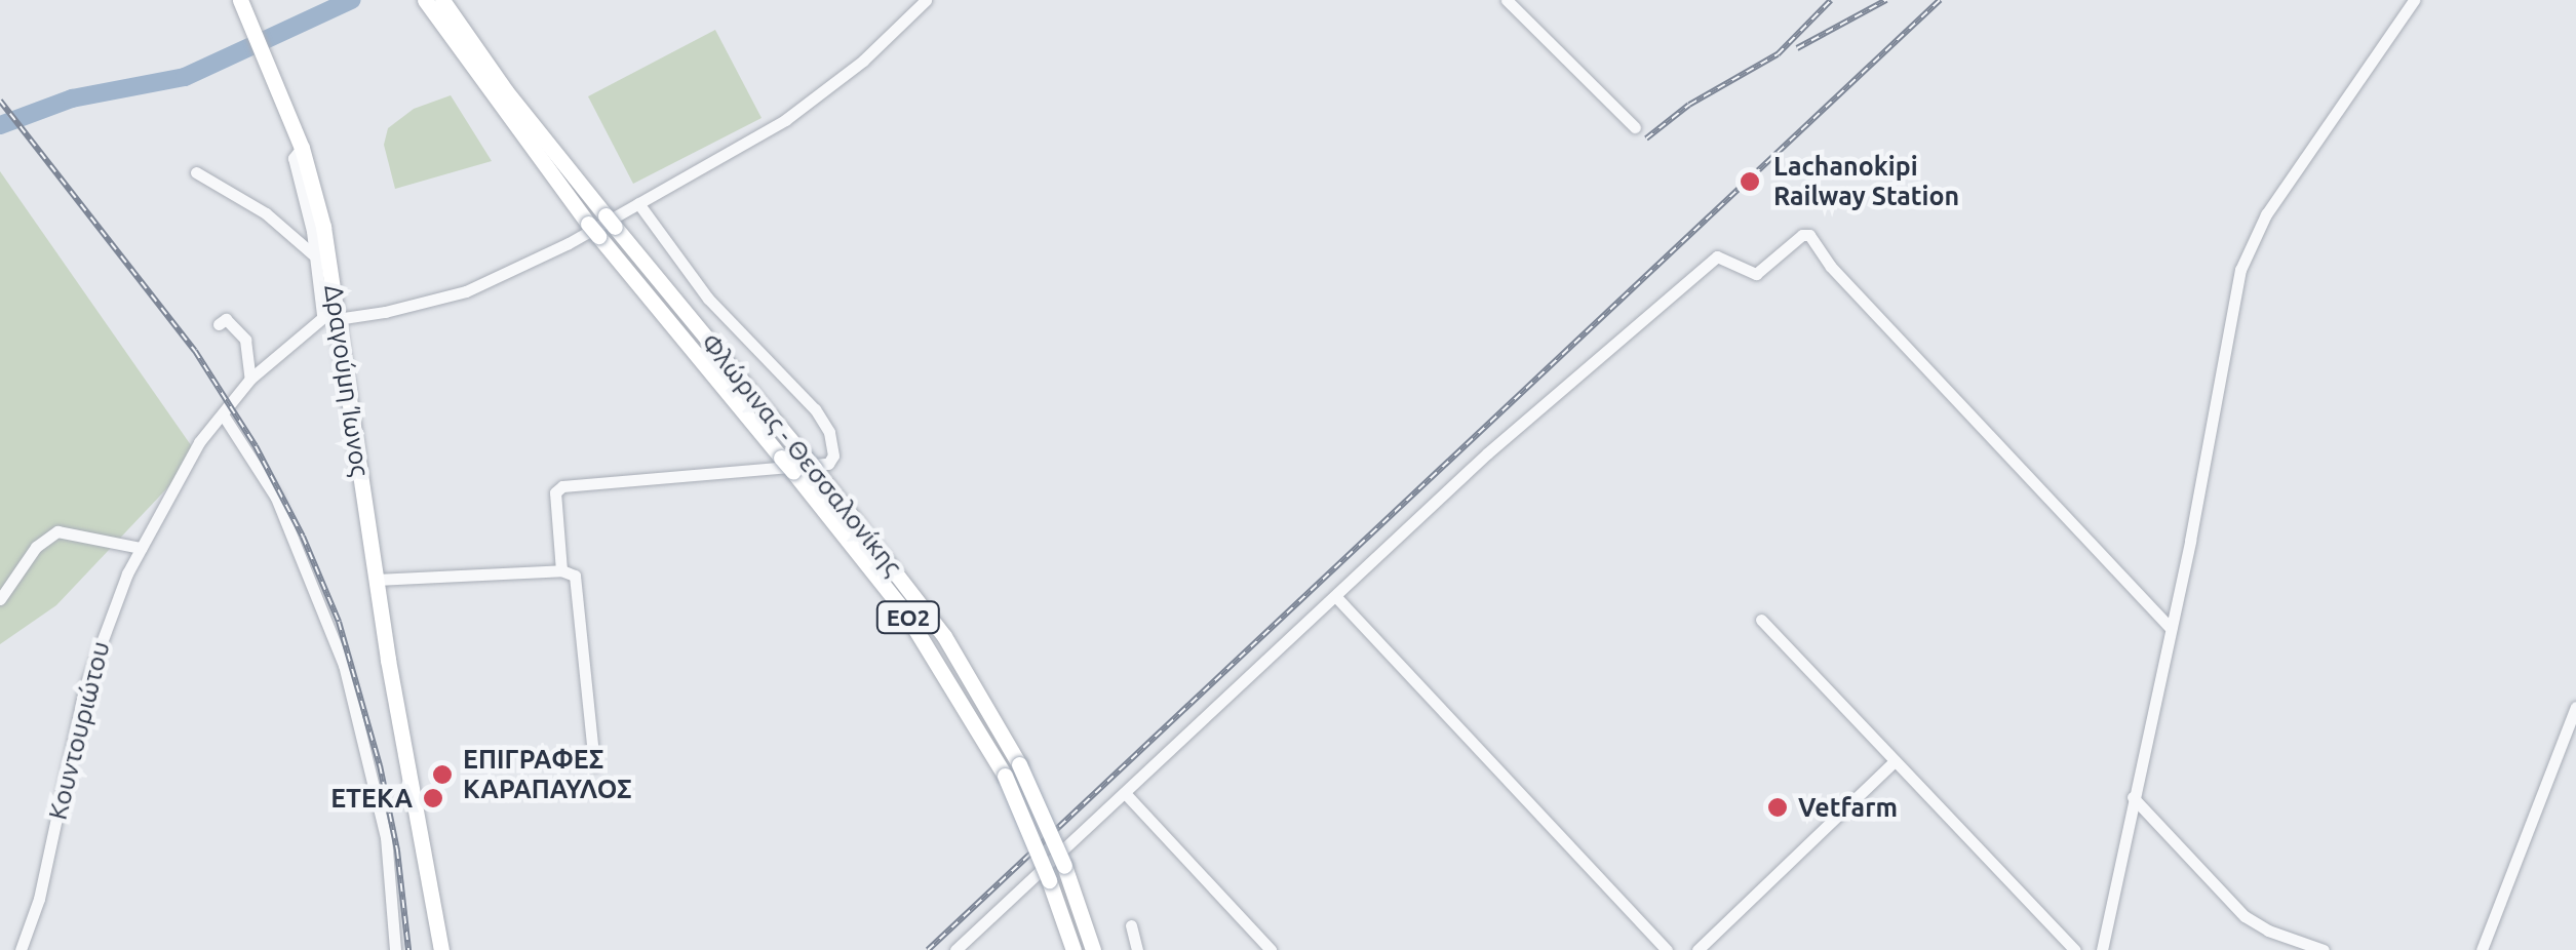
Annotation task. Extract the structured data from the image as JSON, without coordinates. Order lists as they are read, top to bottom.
{
  "streets": {
    "main road": ["Δραγούμη Ίωνος", "Φλώρινας - Θεσσαλονίκης", "ΕΟ2"],
    "street": ["Κουντουριώτου"]
  },
  "crossings": [
    ["Δραγούμη Ίωνος", "Κουντουριώτου"]
  ],
  "places": [
    "Lachanokipi Railway Station",
    "ΕΠΙΓΡΑΦΕΣ ΚΑΡΑΠΑΥΛΟΣ",
    "ΕΤΕΚΑ",
    "Vetfarm"
  ]
}
